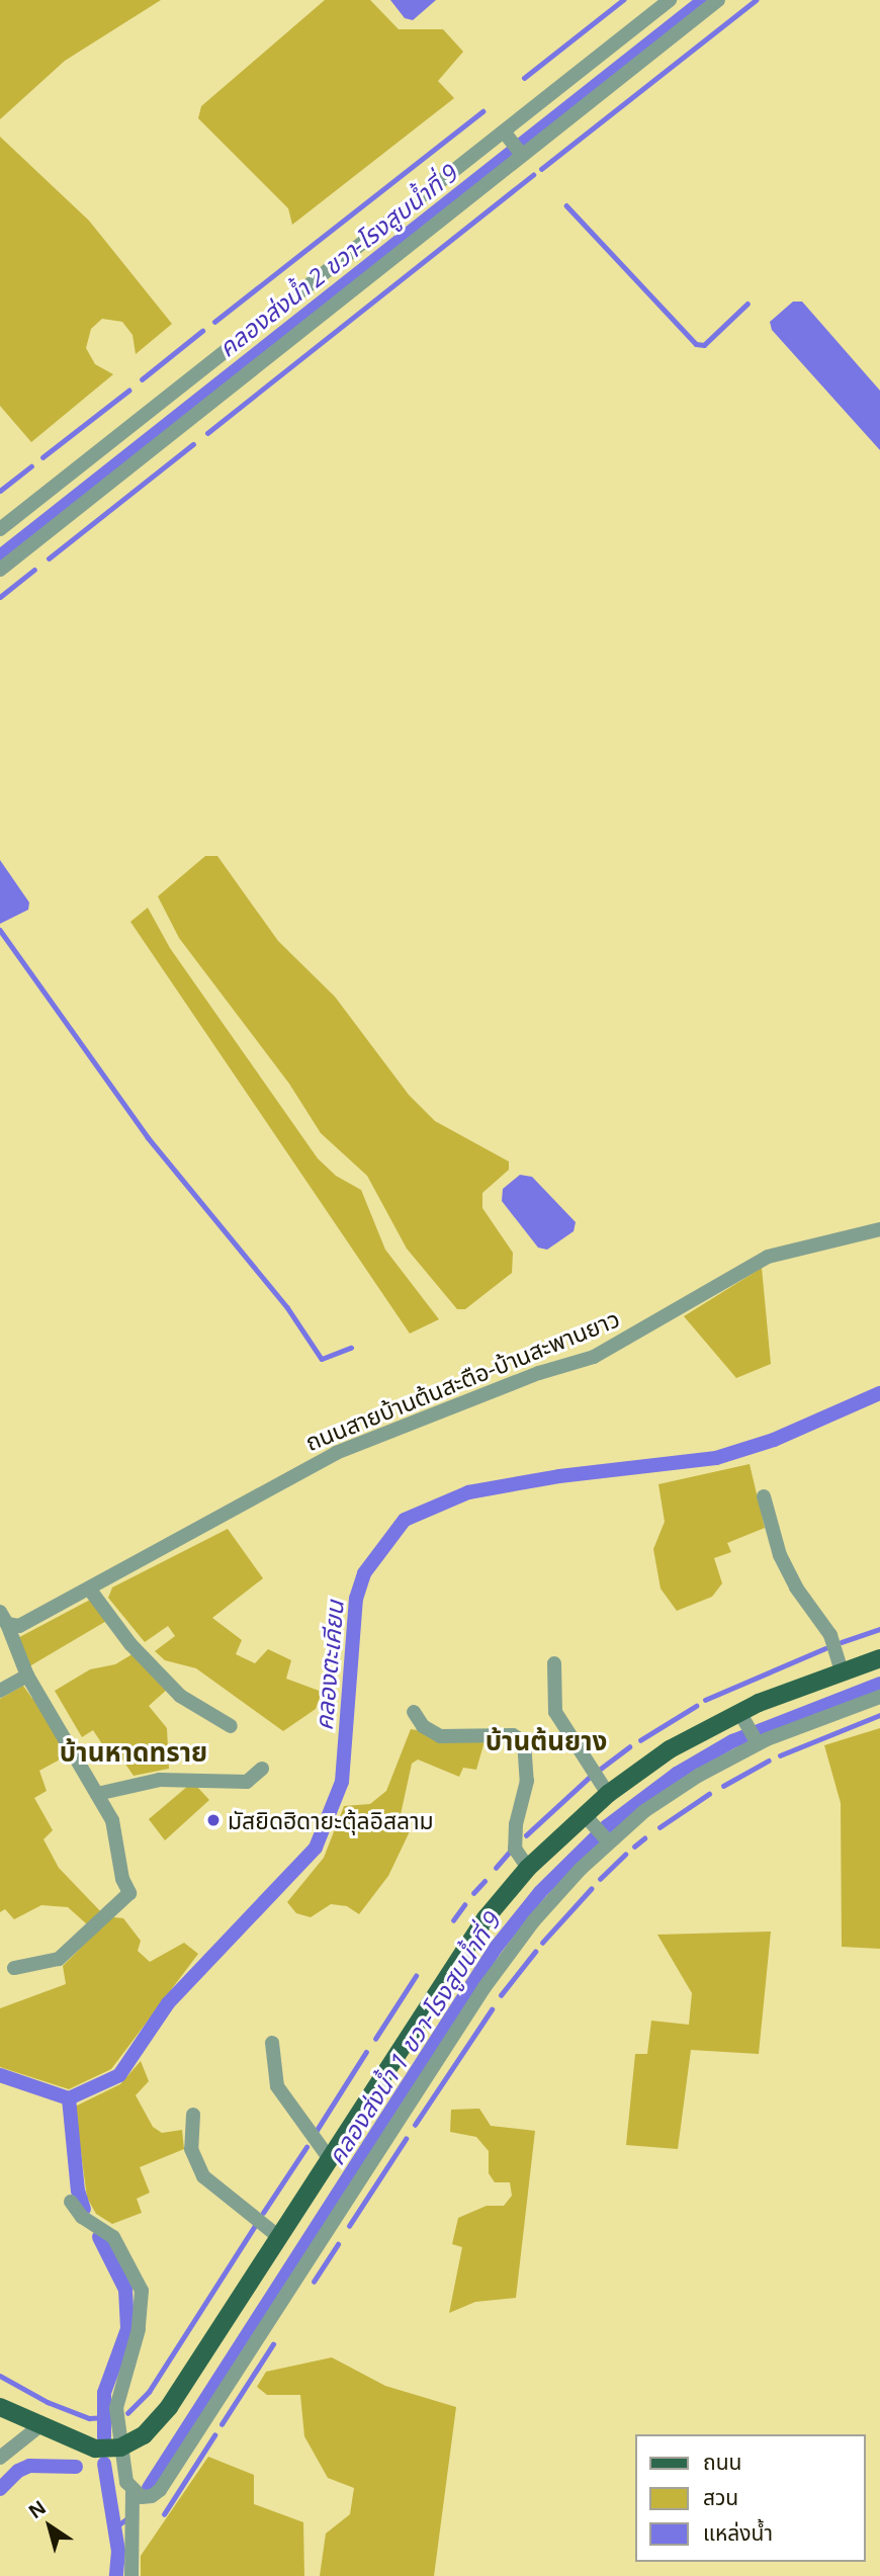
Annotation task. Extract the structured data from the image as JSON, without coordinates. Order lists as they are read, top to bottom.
{
  "streets": {
    "street": ["ถนนสายบ้านต้นสะตือ-บ้านสะพานยาว"]
  },
  "districts": ["บ้านต้นยาง", "บ้านหาดทราย"],
  "water": ["คลองส่งน้ำ 2 ขวา-โรงสูบน้ำที่ 9", "คลองตะเคียน", "คลองส่งน้ำ 1 ขวา-โรงสูบน้ำที่ 9"],
  "places": ["มัสยิดฮิดายะตุ้ลอิสลาม"],
  "legend": ["ถนน", "สวน", "แหล่งน้ำ"],
  "north": "top left"
}
